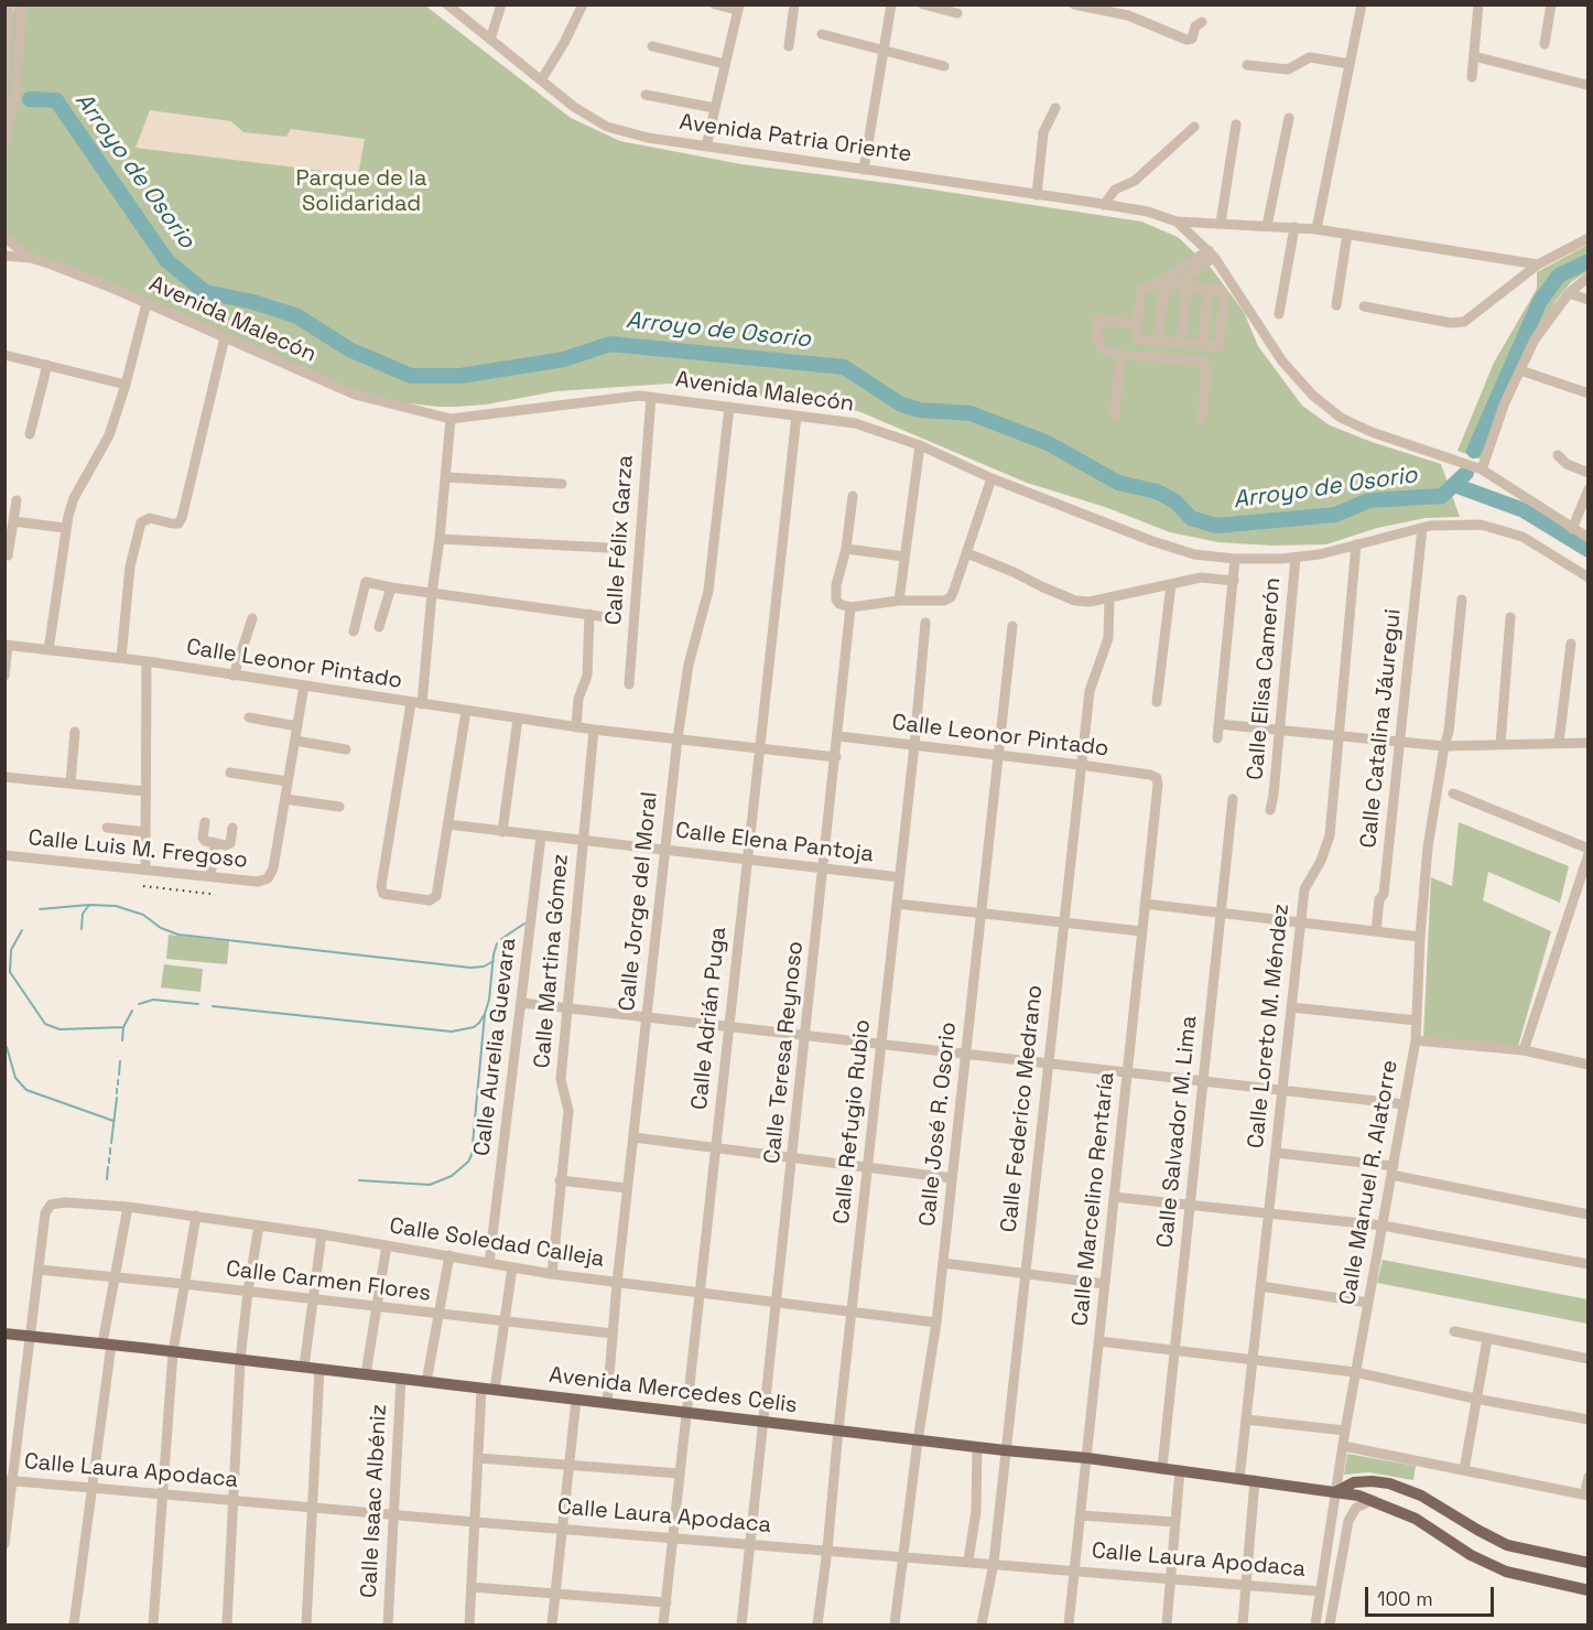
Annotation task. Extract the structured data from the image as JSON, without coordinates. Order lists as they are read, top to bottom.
{
  "streets": {
    "main road": ["Avenida Mercedes Celis"],
    "street": [
      "Avenida Patria Oriente",
      "Avenida Malecón",
      "Calle Félix Garza",
      "Calle Leonor Pintado",
      "Calle Elisa Camerón",
      "Calle Catalina Jáuregui",
      "Calle Elena Pantoja",
      "Calle Luis M. Fregoso",
      "Calle Jorge del Moral",
      "Calle Martina Gómez",
      "Calle Adrián Puga",
      "Calle Loreto M. Méndez",
      "Calle Aurelia Guevara",
      "Calle Teresa Reynoso",
      "Calle Federico Medrano",
      "Calle Refugio Rubio",
      "Calle José R. Osorio",
      "Calle Salvador M. Lima",
      "Calle Manuel R. Alatorre",
      "Calle Marcelino Rentaría",
      "Calle Soledad Calleja",
      "Calle Carmen Flores",
      "Calle Laura Apodaca",
      "Calle Isaac Albéniz"
    ]
  },
  "crossings": [
    ["Avenida Malecón", "Calle Félix Garza"],
    ["Avenida Malecón", "Calle Elisa Camerón"],
    ["Avenida Malecón", "Calle Catalina Jáuregui"],
    ["Avenida Malecón", "Calle Jorge del Moral"],
    ["Avenida Malecón", "Calle Adrián Puga"],
    ["Avenida Malecón", "Calle Loreto M. Méndez"],
    ["Calle Leonor Pintado", "Calle Luis M. Fregoso"],
    ["Calle Leonor Pintado", "Calle Jorge del Moral"],
    ["Calle Leonor Pintado", "Calle Martina Gómez"],
    ["Calle Leonor Pintado", "Calle Adrián Puga"],
    ["Calle Leonor Pintado", "Calle Teresa Reynoso"],
    ["Calle Leonor Pintado", "Calle Federico Medrano"],
    ["Calle Leonor Pintado", "Calle Refugio Rubio"],
    ["Calle Leonor Pintado", "Calle José R. Osorio"],
    ["Calle Leonor Pintado", "Calle Marcelino Rentaría"],
    ["Calle Elena Pantoja", "Calle Jorge del Moral"],
    ["Calle Elena Pantoja", "Calle Martina Gómez"],
    ["Calle Elena Pantoja", "Calle Adrián Puga"],
    ["Calle Elena Pantoja", "Calle Aurelia Guevara"],
    ["Calle Elena Pantoja", "Calle Teresa Reynoso"],
    ["Calle Elena Pantoja", "Calle Refugio Rubio"],
    ["Calle Jorge del Moral", "Calle Soledad Calleja"],
    ["Calle Jorge del Moral", "Calle Carmen Flores"],
    ["Calle Jorge del Moral", "Avenida Mercedes Celis"],
    ["Calle Martina Gómez", "Calle Soledad Calleja"],
    ["Calle Adrián Puga", "Calle Soledad Calleja"],
    ["Calle Adrián Puga", "Avenida Mercedes Celis"],
    ["Calle Adrián Puga", "Calle Laura Apodaca"],
    ["Calle Loreto M. Méndez", "Avenida Mercedes Celis"],
    ["Calle Aurelia Guevara", "Calle Soledad Calleja"],
    ["Calle Teresa Reynoso", "Calle Soledad Calleja"],
    ["Calle Teresa Reynoso", "Avenida Mercedes Celis"],
    ["Calle Teresa Reynoso", "Calle Laura Apodaca"],
    ["Calle Federico Medrano", "Avenida Mercedes Celis"],
    ["Calle Federico Medrano", "Calle Laura Apodaca"],
    ["Calle Refugio Rubio", "Calle Soledad Calleja"],
    ["Calle Refugio Rubio", "Avenida Mercedes Celis"],
    ["Calle Refugio Rubio", "Calle Laura Apodaca"],
    ["Calle José R. Osorio", "Calle Soledad Calleja"],
    ["Calle José R. Osorio", "Avenida Mercedes Celis"],
    ["Calle José R. Osorio", "Calle Laura Apodaca"],
    ["Calle Salvador M. Lima", "Avenida Mercedes Celis"],
    ["Calle Manuel R. Alatorre", "Avenida Mercedes Celis"],
    ["Calle Manuel R. Alatorre", "Calle Laura Apodaca"],
    ["Calle Marcelino Rentaría", "Avenida Mercedes Celis"],
    ["Calle Marcelino Rentaría", "Calle Laura Apodaca"],
    ["Calle Soledad Calleja", "Calle Carmen Flores"],
    ["Avenida Mercedes Celis", "Calle Isaac Albéniz"],
    ["Calle Laura Apodaca", "Calle Isaac Albéniz"]
  ],
  "water": ["Arroyo de Osorio"],
  "parks": ["Parque de la Solidaridad"],
  "scale_bar": "100 m"
}
